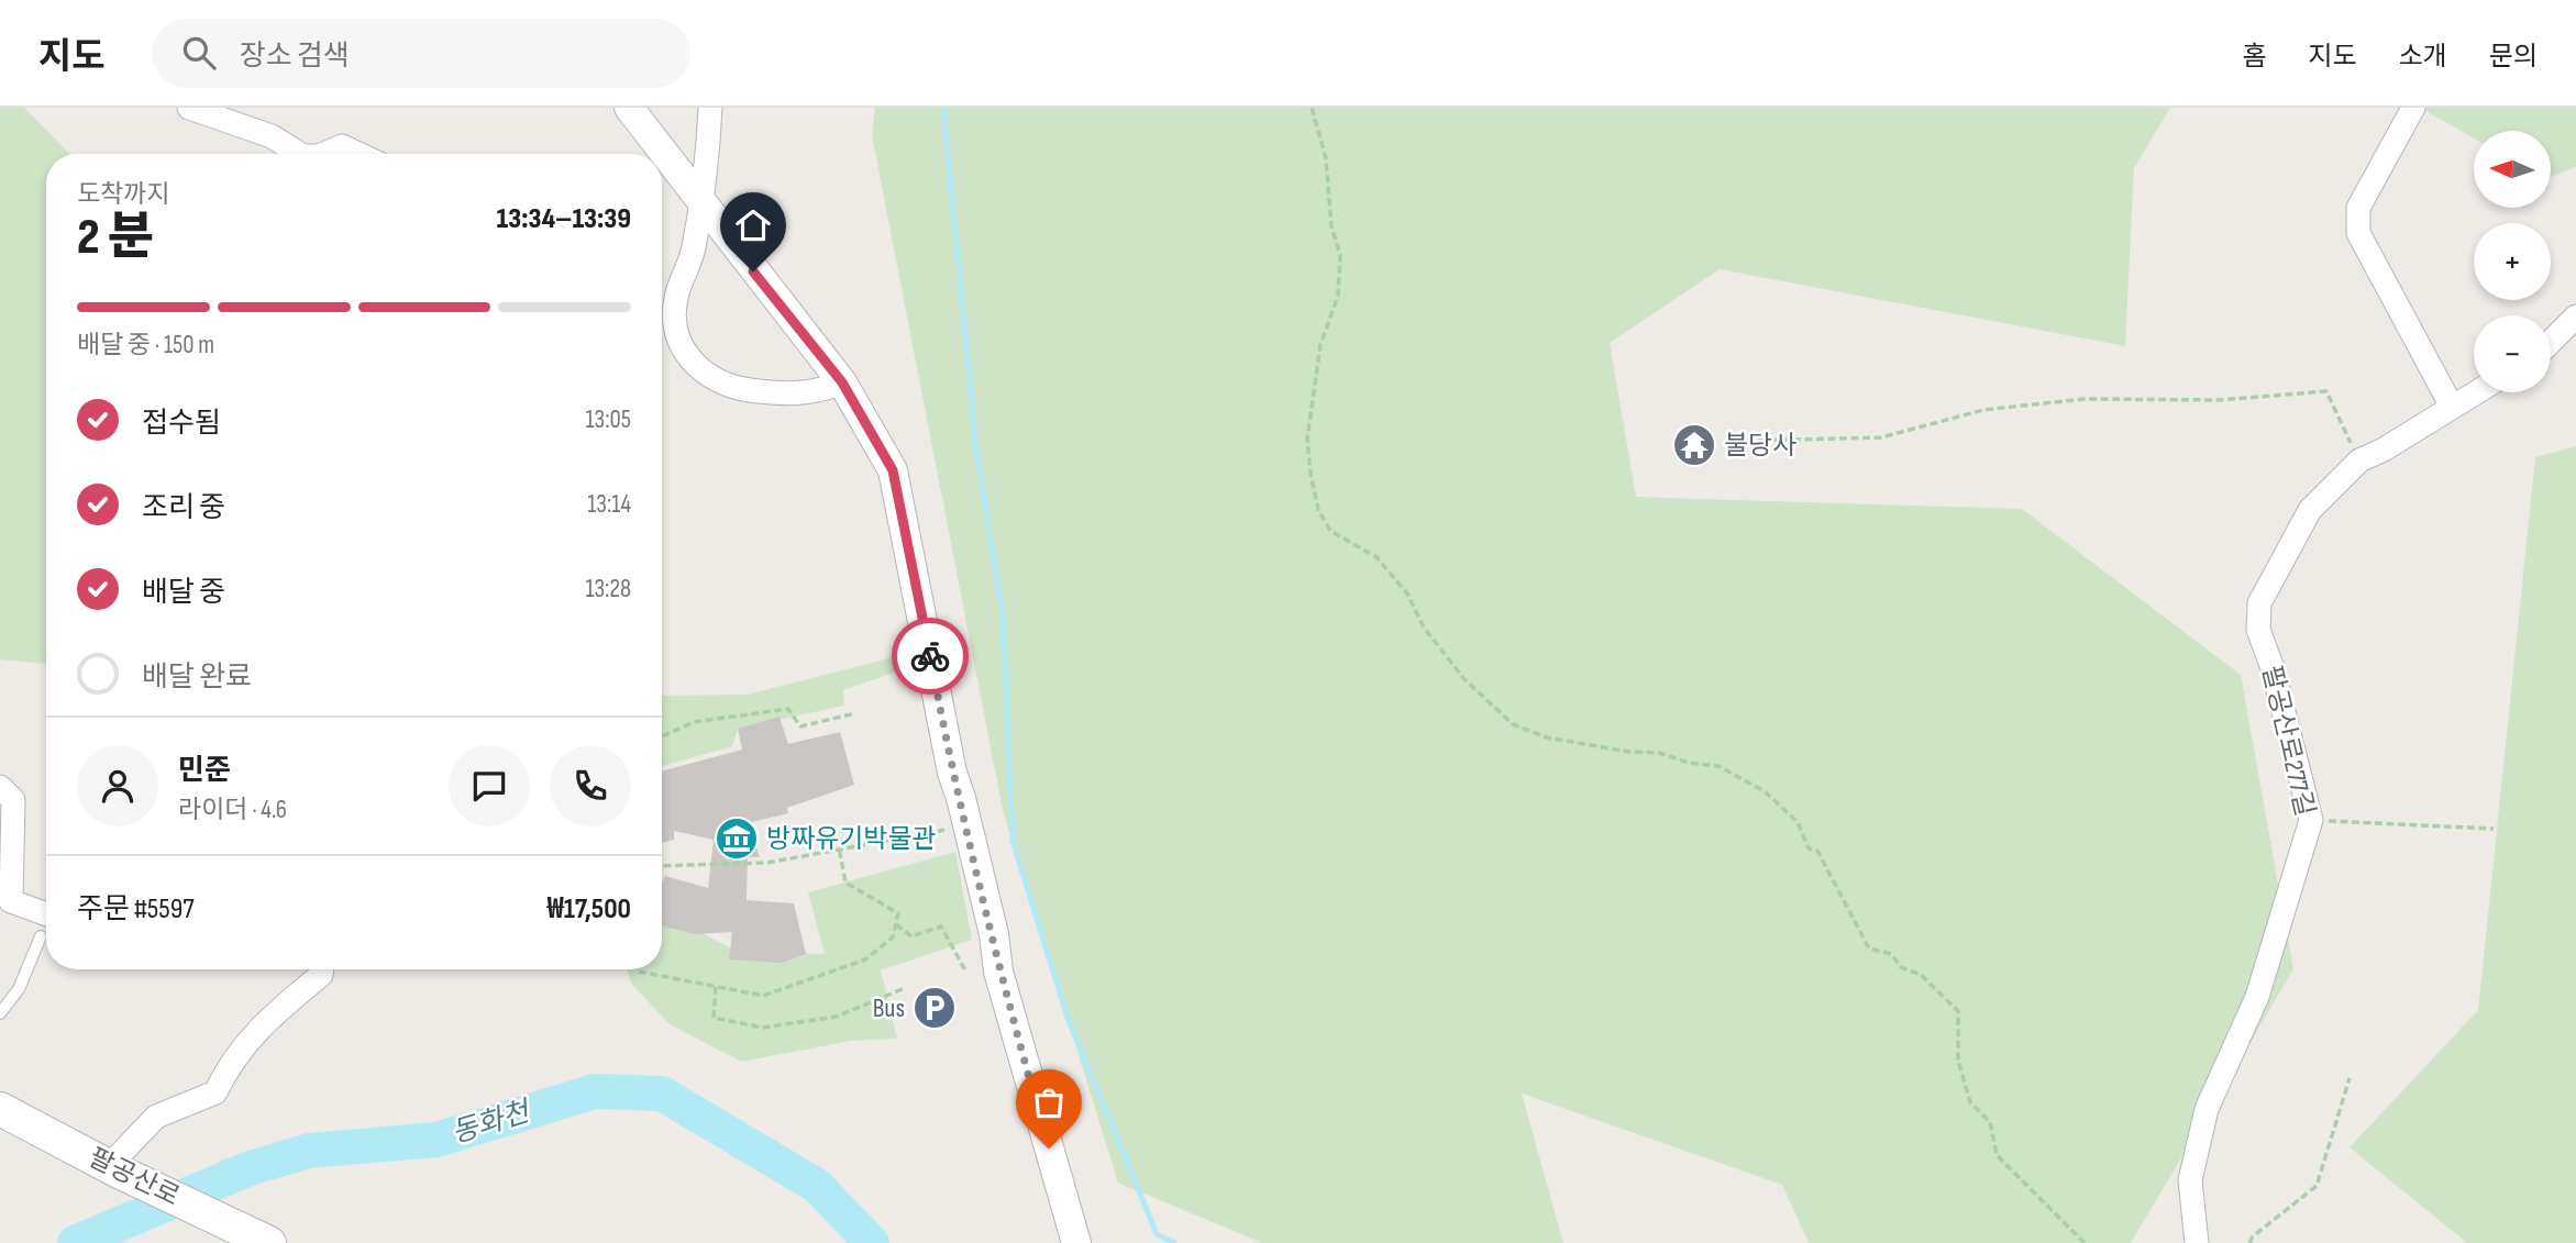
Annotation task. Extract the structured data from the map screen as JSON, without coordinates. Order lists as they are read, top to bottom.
{
  "streets": {
    "main road": ["팔공산로"],
    "street": ["팔공산로277길"]
  },
  "water": ["동화천"],
  "places": {
    "temple": ["불당사"],
    "museum": ["방짜유기박물관"],
    "parking": ["Bus"]
  },
  "north": "left",
  "page": {
    "header": "지도",
    "search": "장소 검색",
    "nav": [
      "홈",
      "지도",
      "소개",
      "문의"
    ],
    "map_buttons": ["+", "−"],
    "heading": ["2 분", "도착까지", "13:34–13:39"],
    "panel": [
      "민준",
      "라이더 · 4.6",
      "주문 #5597",
      "₩17,500"
    ],
    "bar": "배달 중 · 150 m",
    "list": [
      ["접수됨", "13:05"],
      ["조리 중", "13:14"],
      ["배달 중", "13:28"],
      "배달 완료"
    ]
  }
}
